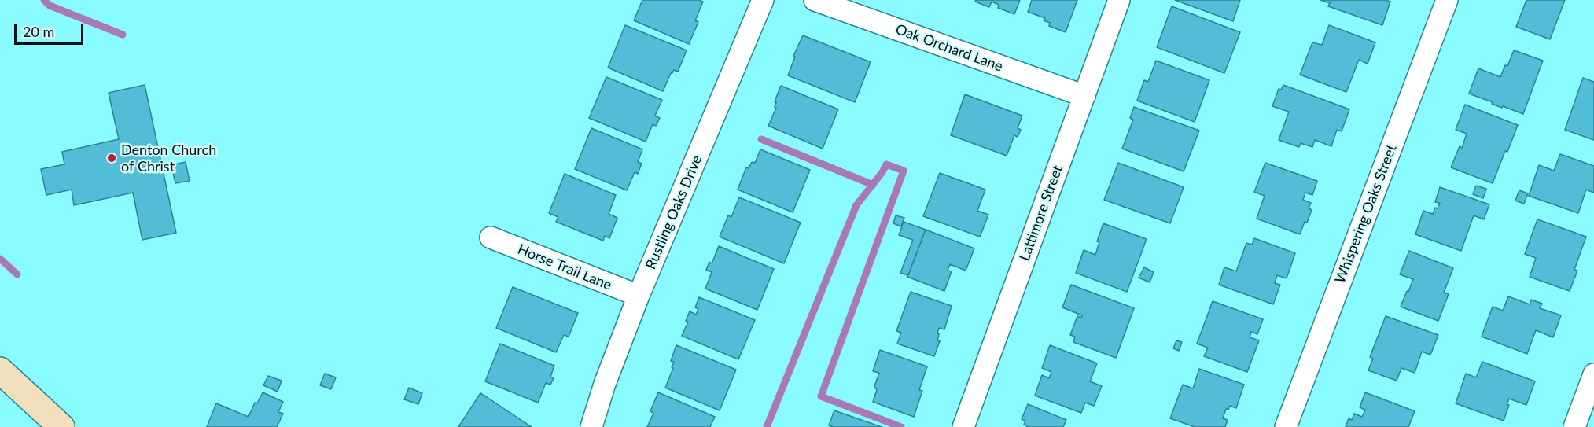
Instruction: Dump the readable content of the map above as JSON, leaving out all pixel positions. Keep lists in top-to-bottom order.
{
  "streets": {
    "street": [
      "Oak Orchard Lane",
      "Rustling Oaks Drive",
      "Lattimore Street",
      "Whispering Oaks Street",
      "Horse Trail Lane"
    ]
  },
  "crossings": [
    ["Oak Orchard Lane", "Lattimore Street"],
    ["Rustling Oaks Drive", "Horse Trail Lane"]
  ],
  "places": ["Denton Church of Christ"],
  "scale_bar": "20 m"
}
